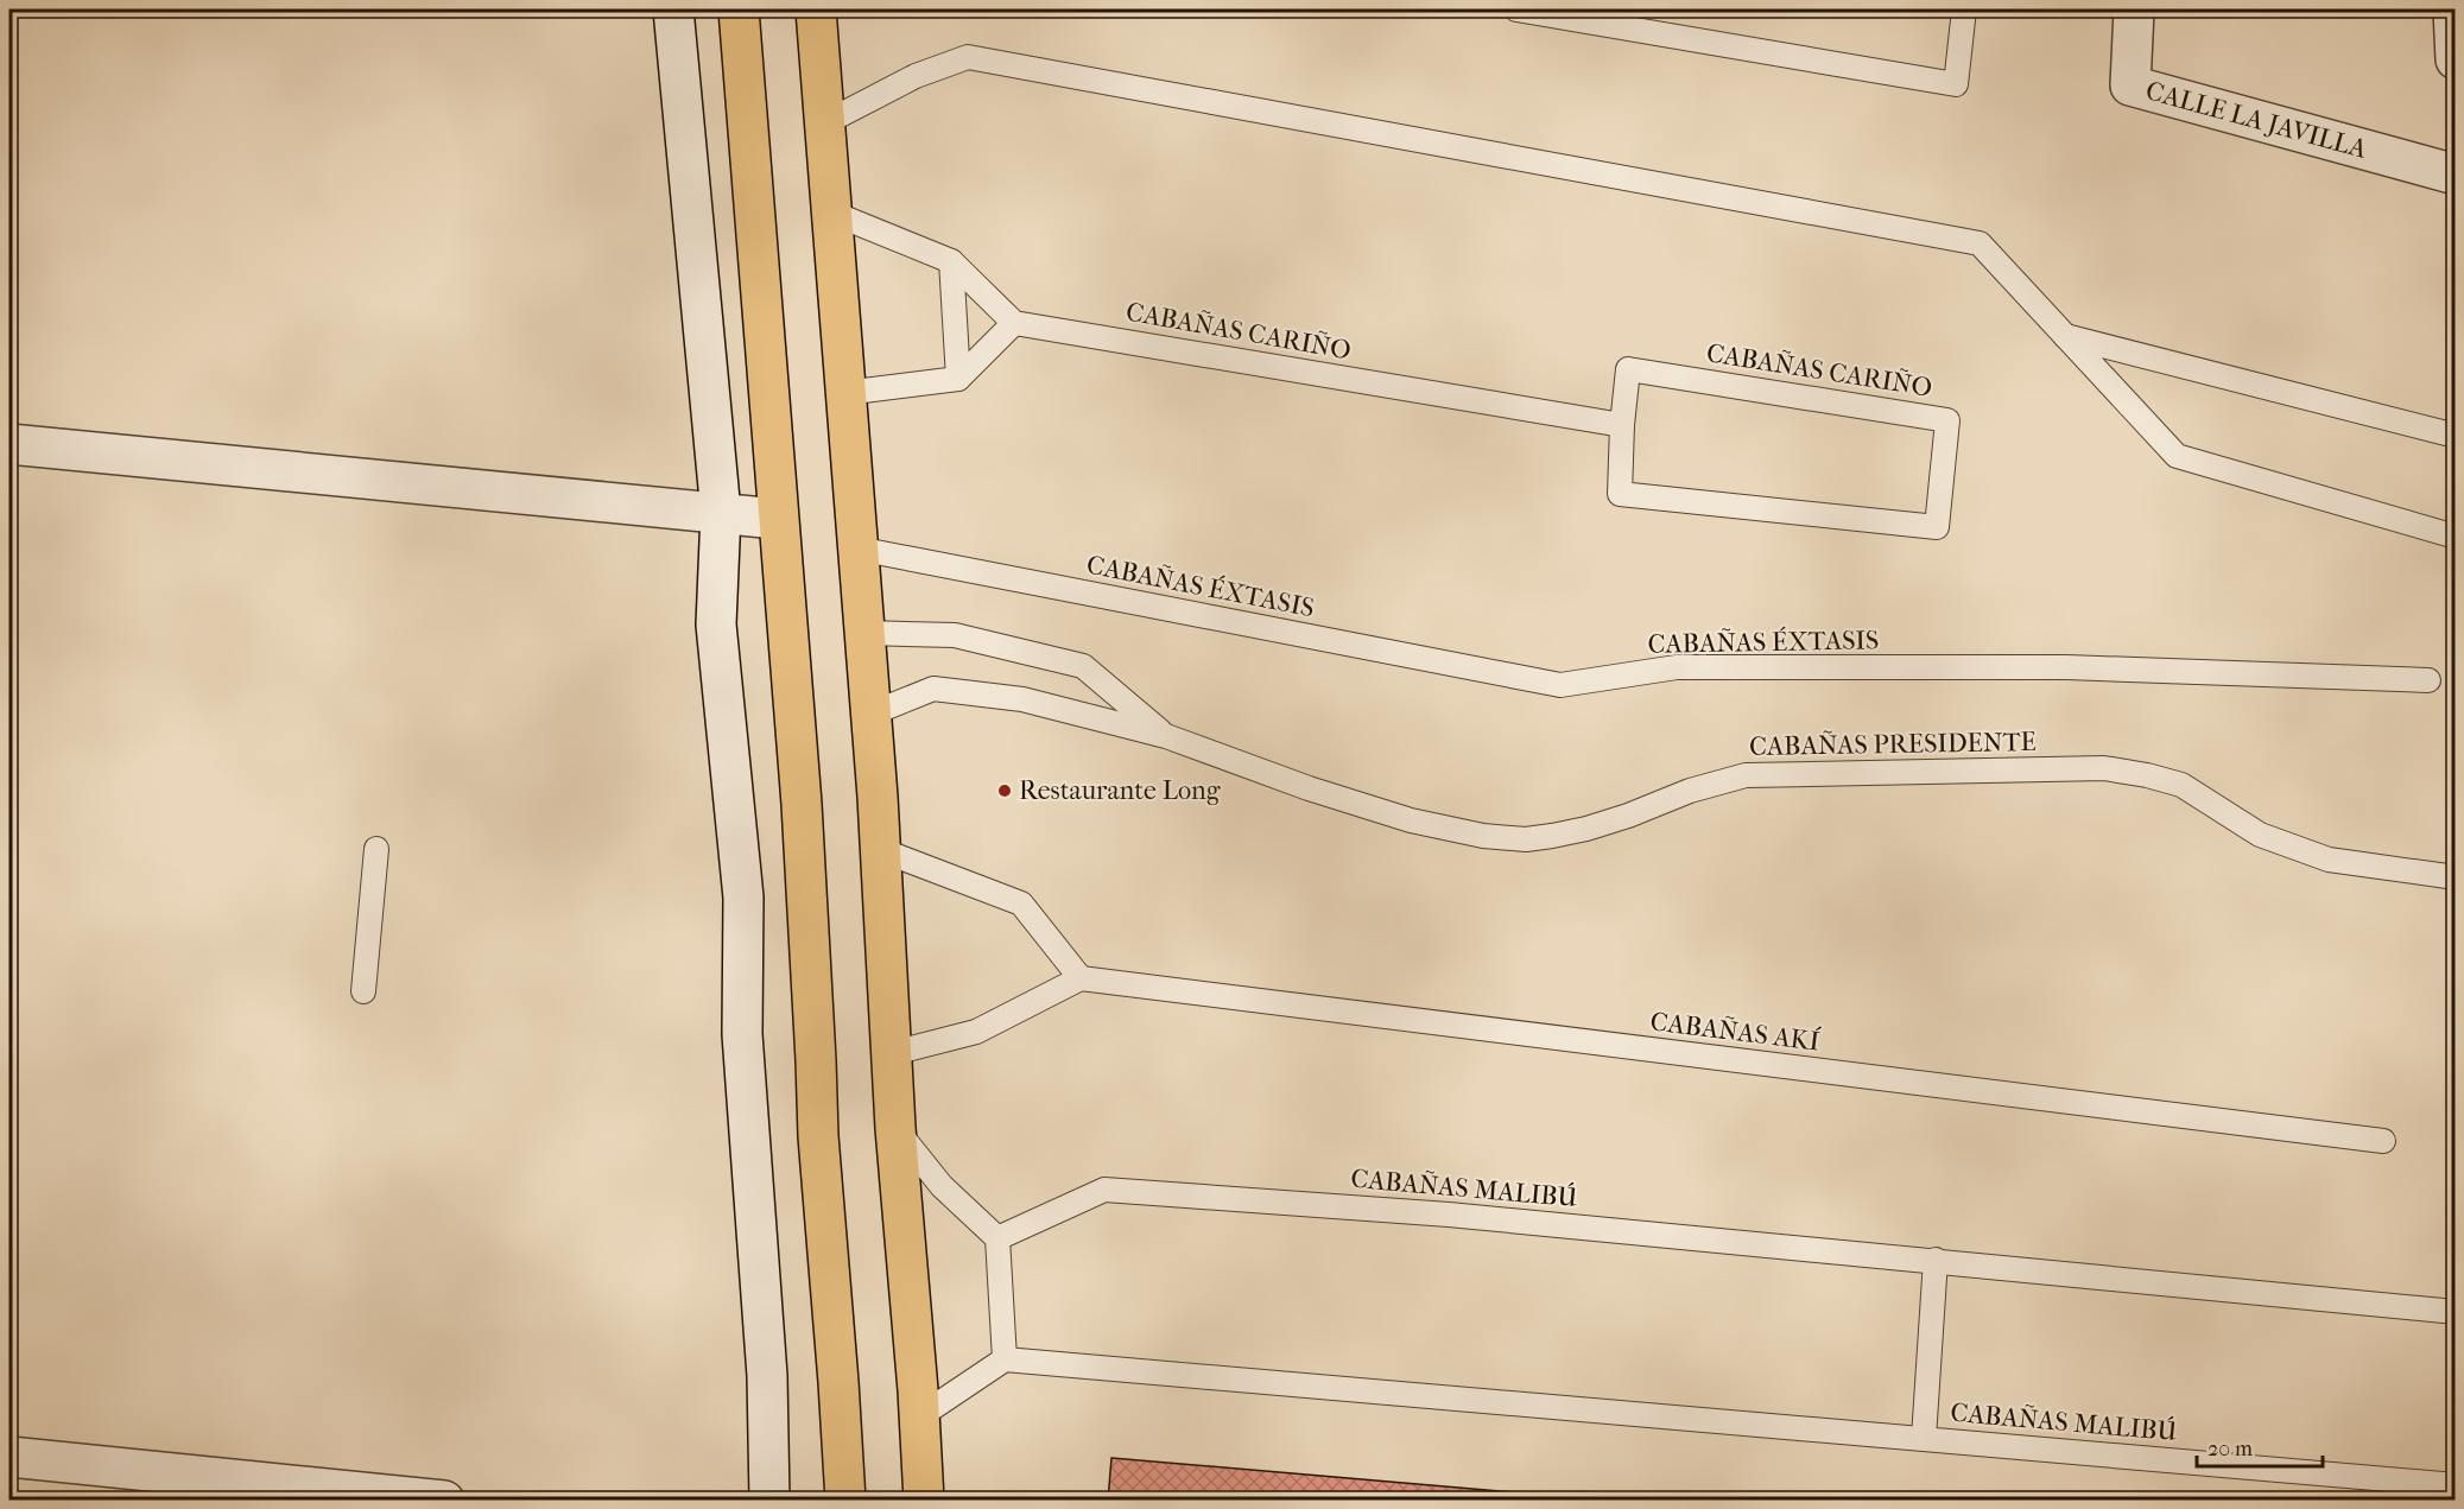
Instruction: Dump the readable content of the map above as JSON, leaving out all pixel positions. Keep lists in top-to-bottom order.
{
  "streets": {
    "street": ["CALLE LA JAVILLA"],
    "lane": [
      "CABAÑAS CARIÑO",
      "CABAÑAS ÉXTASIS",
      "CABAÑAS PRESIDENTE",
      "CABAÑAS AKÍ",
      "CABAÑAS MALIBÚ"
    ]
  },
  "places": ["Restaurante Long"],
  "scale_bar": "20 m"
}
